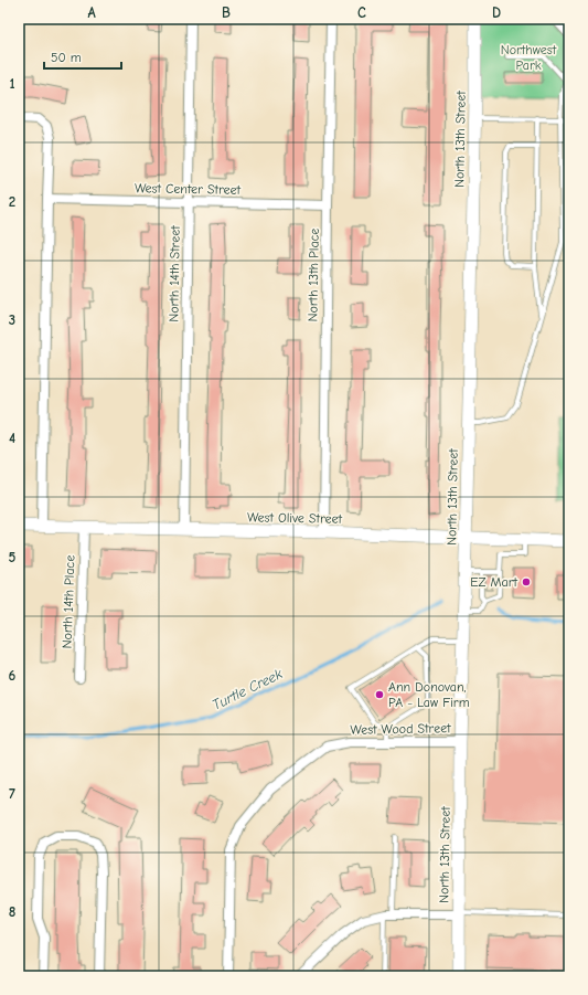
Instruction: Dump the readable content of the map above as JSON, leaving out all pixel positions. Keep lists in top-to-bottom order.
{
  "streets": {
    "main road": ["North 13th Street", "West Olive Street"],
    "street": [
      "West Center Street",
      "North 14th Street",
      "North 13th Place",
      "North 14th Place",
      "West Wood Street"
    ]
  },
  "crossings": [
    ["North 13th Street", "West Olive Street"],
    ["North 13th Street", "West Wood Street"],
    ["West Center Street", "North 14th Street"],
    ["West Center Street", "North 13th Place"],
    ["North 14th Street", "West Olive Street"],
    ["North 13th Place", "West Olive Street"],
    ["West Olive Street", "North 14th Place"]
  ],
  "water": ["Turtle Creek"],
  "parks": ["Northwest Park"],
  "places": ["EZ Mart", "Ann Donovan, PA - Law Firm"],
  "scale_bar": "50 m",
  "grid": {
    "columns": [
      "A",
      "B",
      "C",
      "D"
    ],
    "rows": [
      "1",
      "2",
      "3",
      "4",
      "5",
      "6",
      "7",
      "8"
    ]
  }
}
